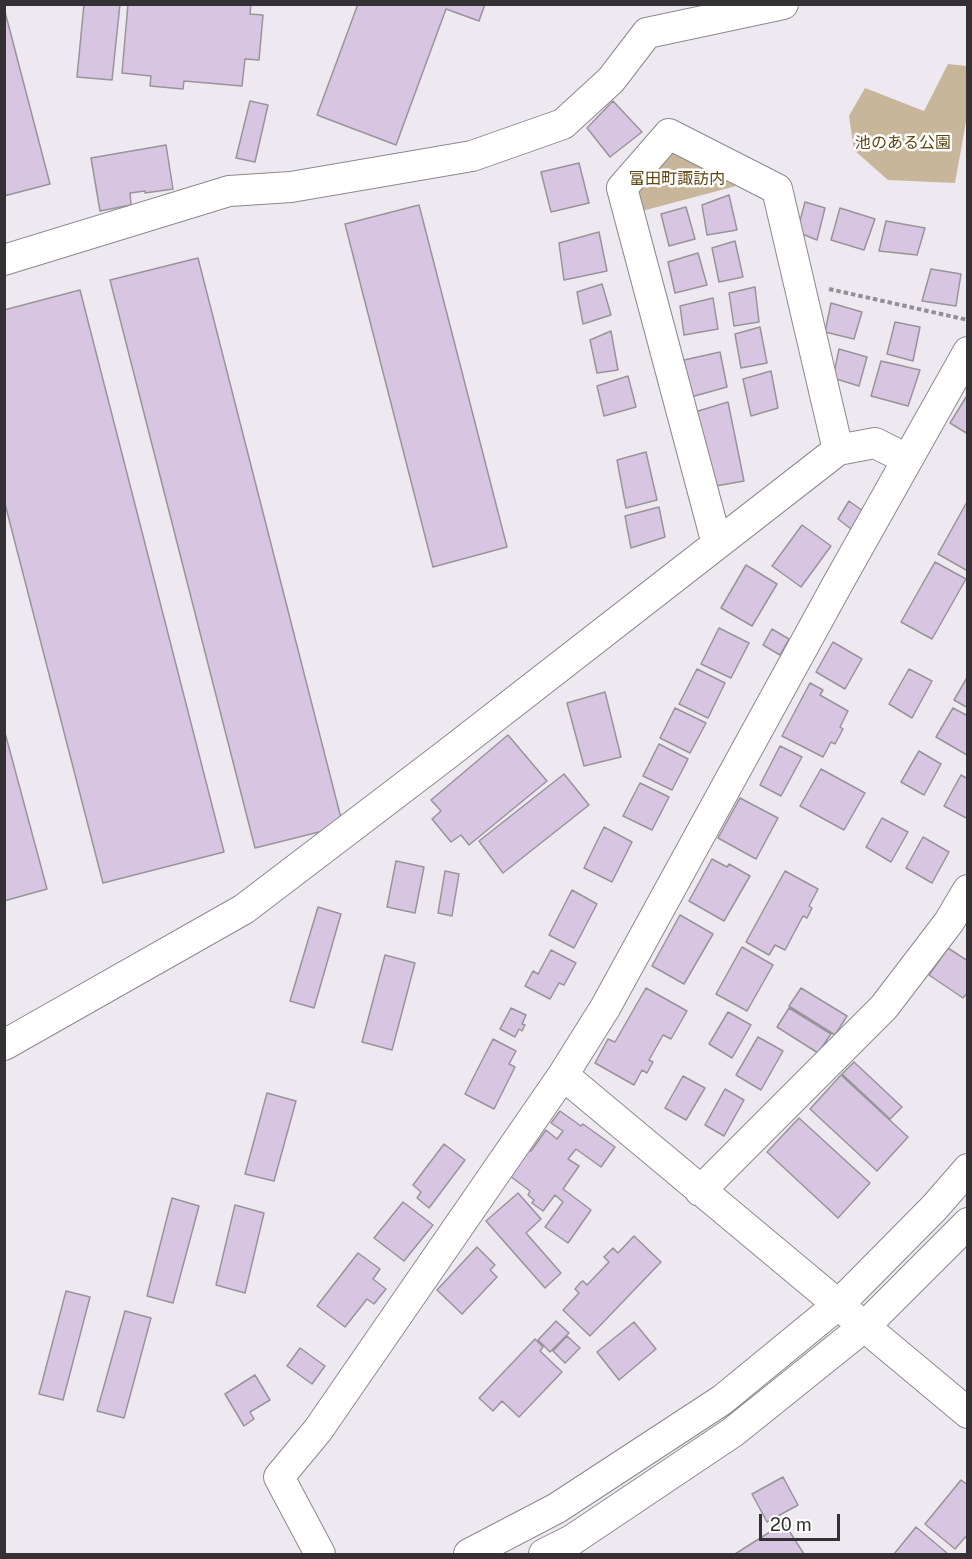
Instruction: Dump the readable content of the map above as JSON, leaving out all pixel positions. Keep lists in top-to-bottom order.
{
  "parks": ["池のある公園", "富田町諏訪内"],
  "scale_bar": "20 m"
}
